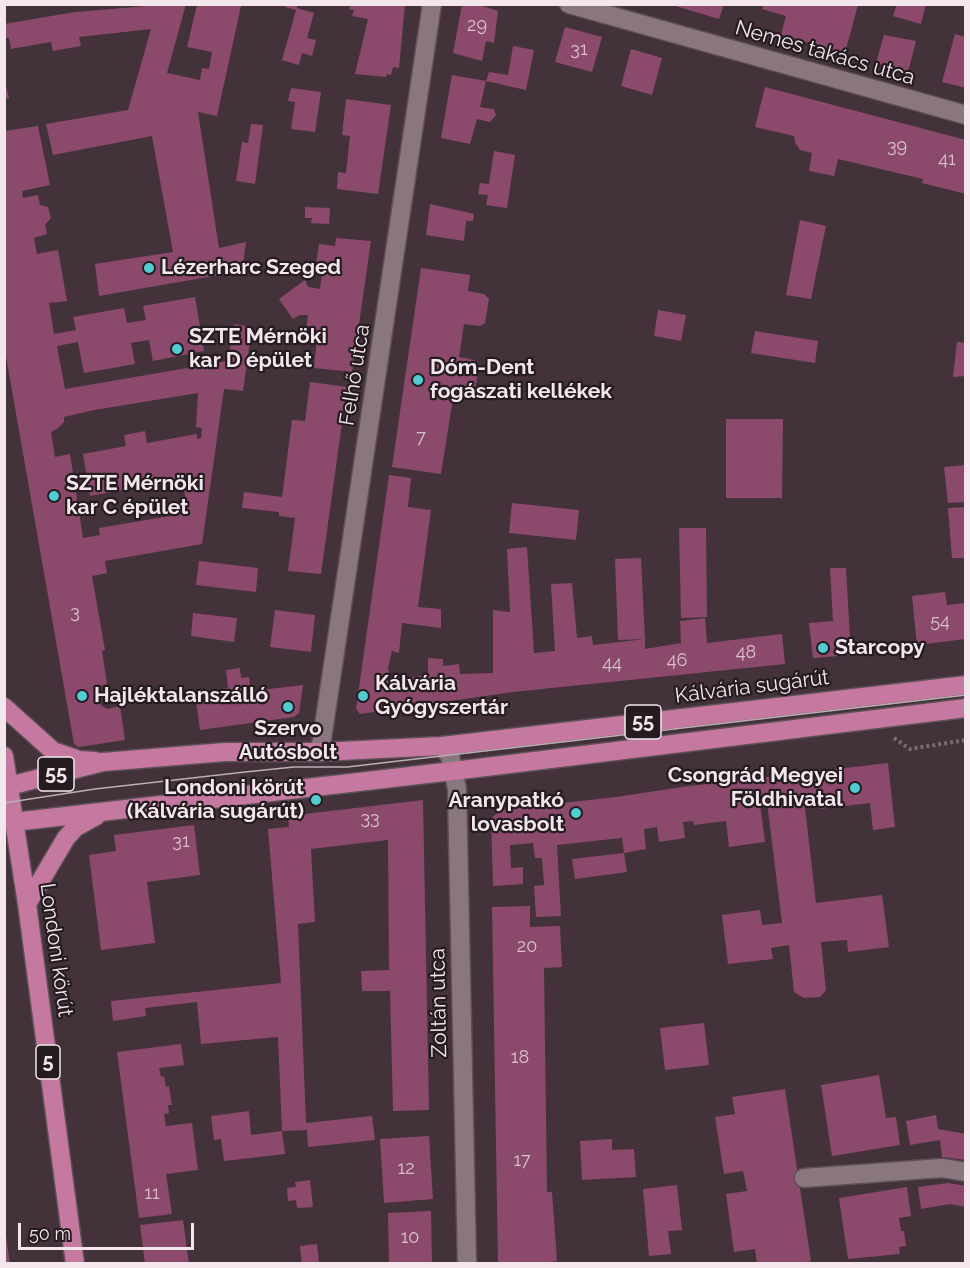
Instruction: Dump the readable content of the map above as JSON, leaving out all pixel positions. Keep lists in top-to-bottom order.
{
  "streets": {
    "main road": [
      "Kálvária sugárút",
      "55",
      "Londoni körút",
      "5"
    ],
    "street": ["Nemes takács utca", "Felhő utca", "Zoltán utca"]
  },
  "crossings": [
    ["Felhő utca", "Kálvária sugárút"],
    ["Kálvária sugárút", "Zoltán utca"],
    ["Kálvária sugárút", "5"],
    ["55", "Londoni körút"],
    ["55", "Zoltán utca"],
    ["55", "5"],
    ["Londoni körút", "5"]
  ],
  "places": [
    "Lézerharc Szeged",
    "SZTE Mérnöki kar D épület",
    "Dóm-Dent fogászati kellékek",
    "SZTE Mérnöki kar C épület",
    "Starcopy",
    "Hajléktalanszálló",
    "Kálvária Gyógyszertár",
    "Szervo Autósbolt",
    "Csongrád Megyei Földhivatal",
    "Londoni körút (Kálvária sugárút)",
    "Aranypatkó lovasbolt"
  ],
  "house_numbers": [
    "29",
    "31",
    "39",
    "41",
    "7",
    "3",
    "54",
    "48",
    "46",
    "44",
    "33",
    "31",
    "20",
    "18",
    "17",
    "12",
    "11",
    "10"
  ],
  "scale_bar": "50 m"
}
